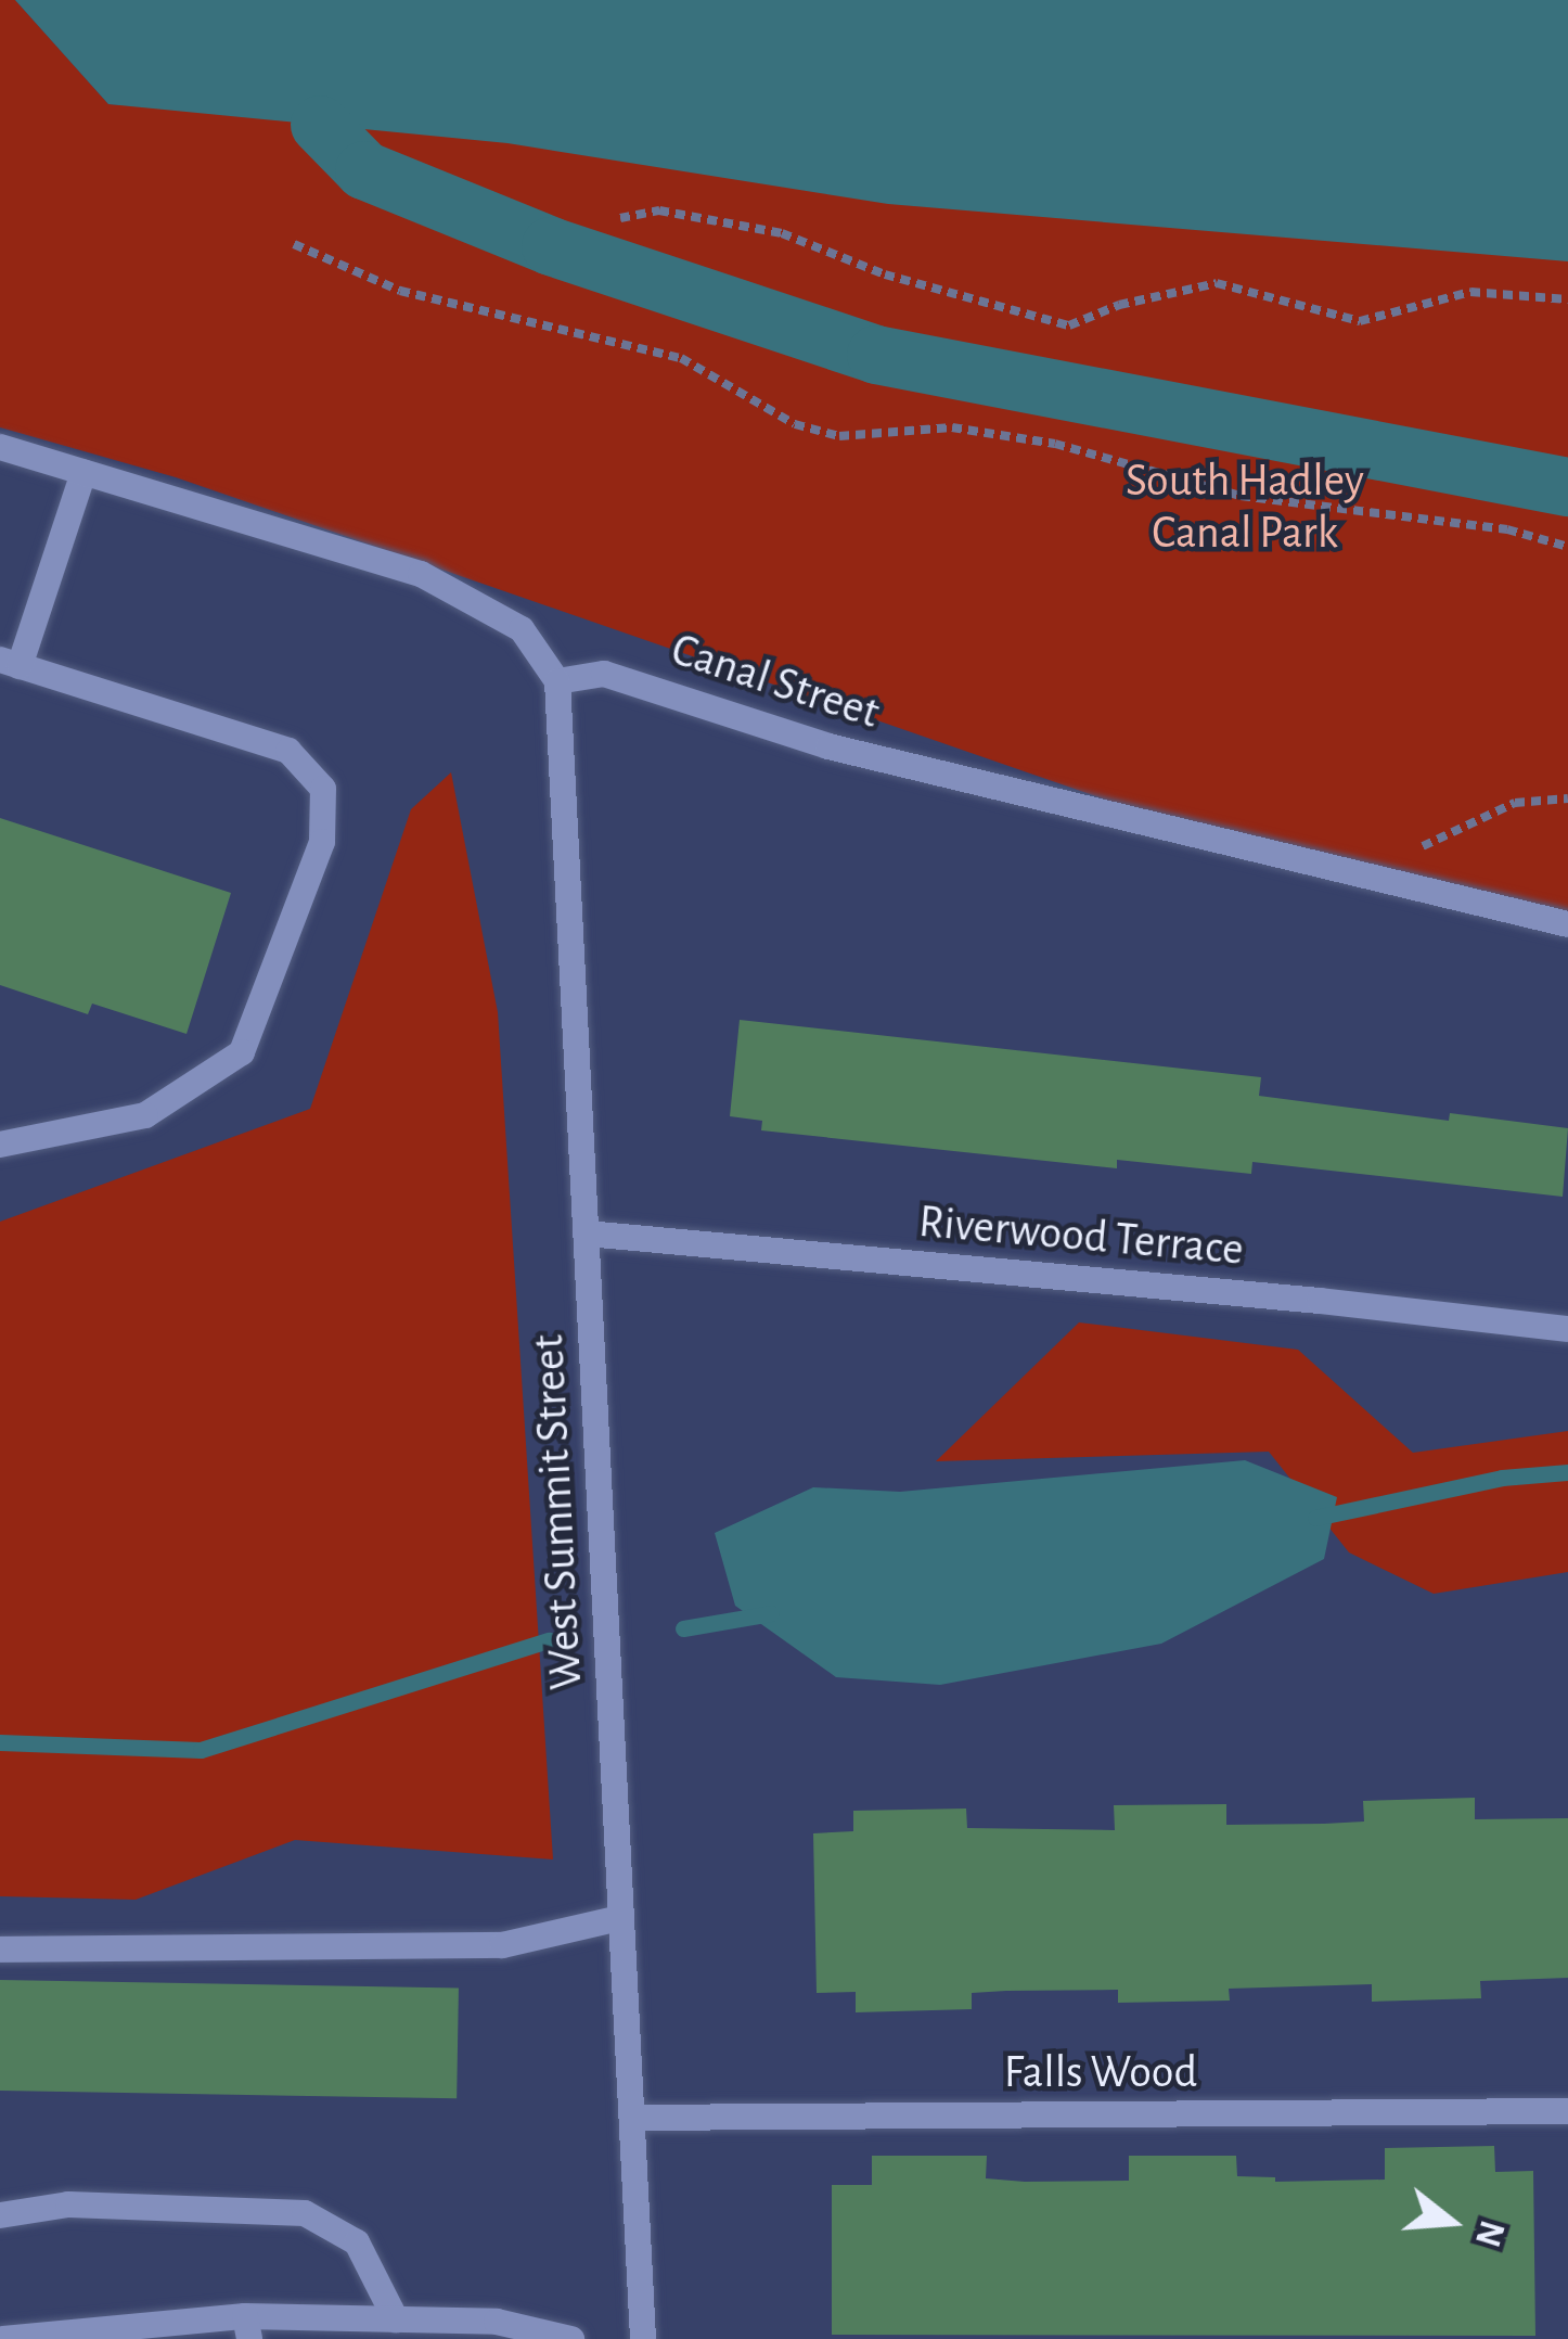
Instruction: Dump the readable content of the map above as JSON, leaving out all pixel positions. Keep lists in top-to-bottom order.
{
  "streets": {
    "street": [
      "Canal Street",
      "Riverwood Terrace",
      "West Summit Street",
      "Falls Wood"
    ]
  },
  "crossings": [
    ["Canal Street", "West Summit Street"],
    ["Riverwood Terrace", "West Summit Street"],
    ["West Summit Street", "Falls Wood"]
  ],
  "parks": ["South Hadley Canal Park"],
  "north": "right"
}
